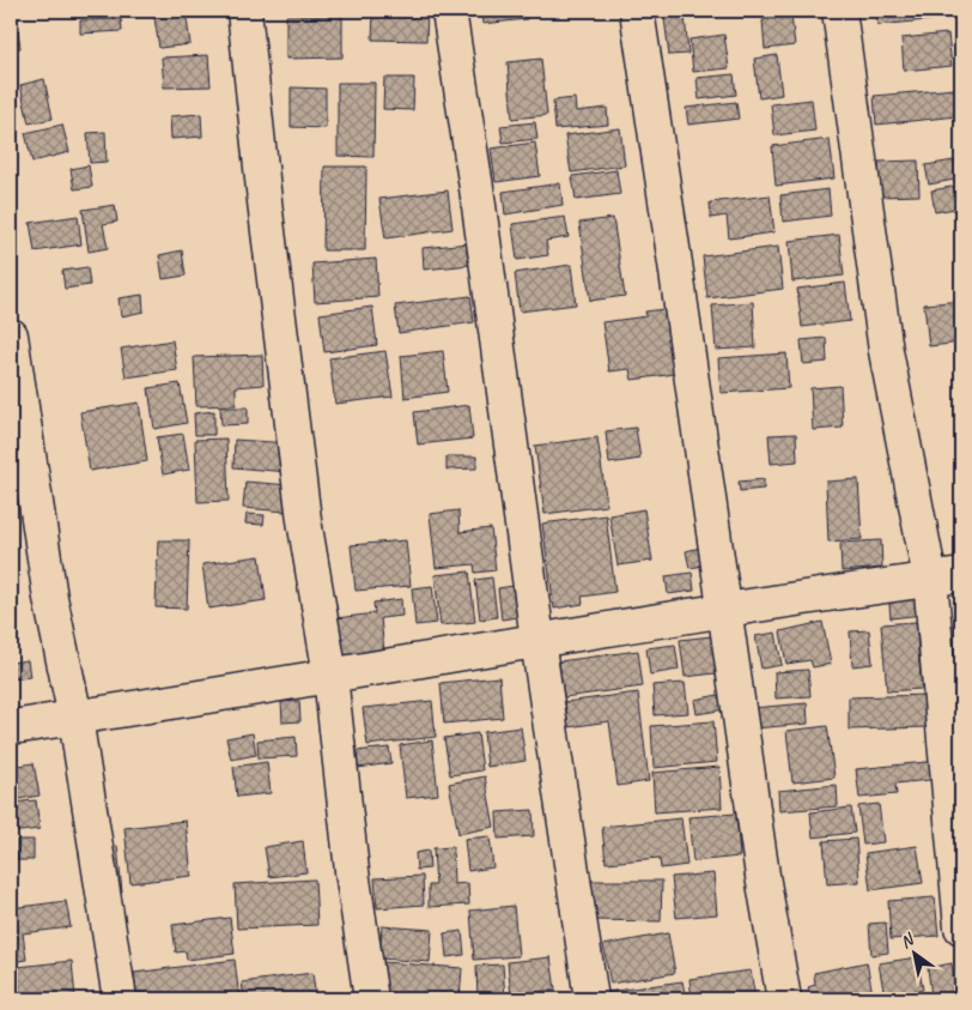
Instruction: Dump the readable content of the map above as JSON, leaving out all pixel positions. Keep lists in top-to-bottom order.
{
  "north": "top left"
}
